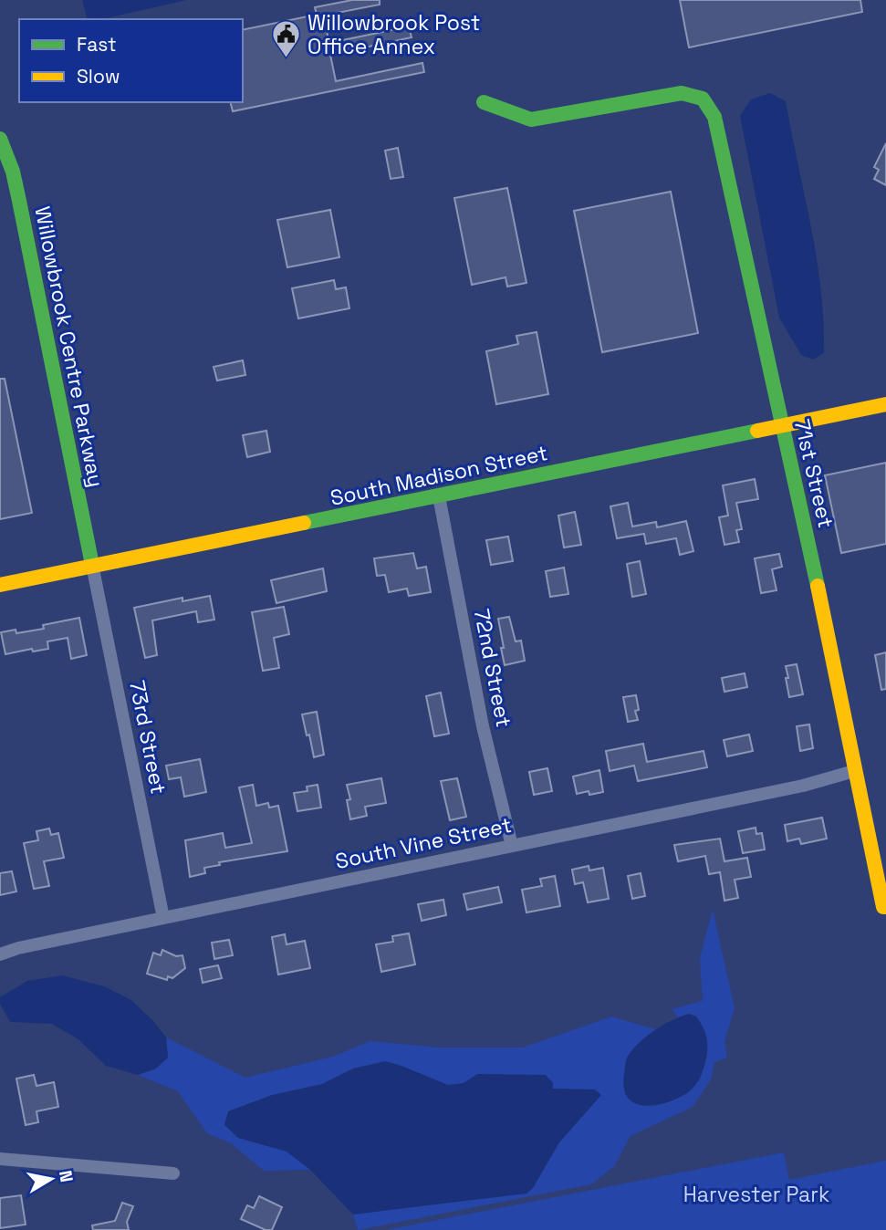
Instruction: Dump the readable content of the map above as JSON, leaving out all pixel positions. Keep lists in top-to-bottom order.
{
  "streets": {
    "street": [
      "Willowbrook Centre Parkway",
      "71st Street",
      "South Madison Street",
      "72nd Street",
      "73rd Street",
      "South Vine Street"
    ]
  },
  "crossings": [
    ["Willowbrook Centre Parkway", "South Madison Street"],
    ["Willowbrook Centre Parkway", "73rd Street"],
    ["71st Street", "South Madison Street"],
    ["71st Street", "South Vine Street"],
    ["South Madison Street", "72nd Street"],
    ["South Madison Street", "73rd Street"],
    ["72nd Street", "South Vine Street"],
    ["73rd Street", "South Vine Street"]
  ],
  "parks": ["Harvester Park"],
  "places": {
    "public building": ["Willowbrook Post Office Annex"]
  },
  "legend": ["Fast", "Slow"],
  "north": "right"
}
